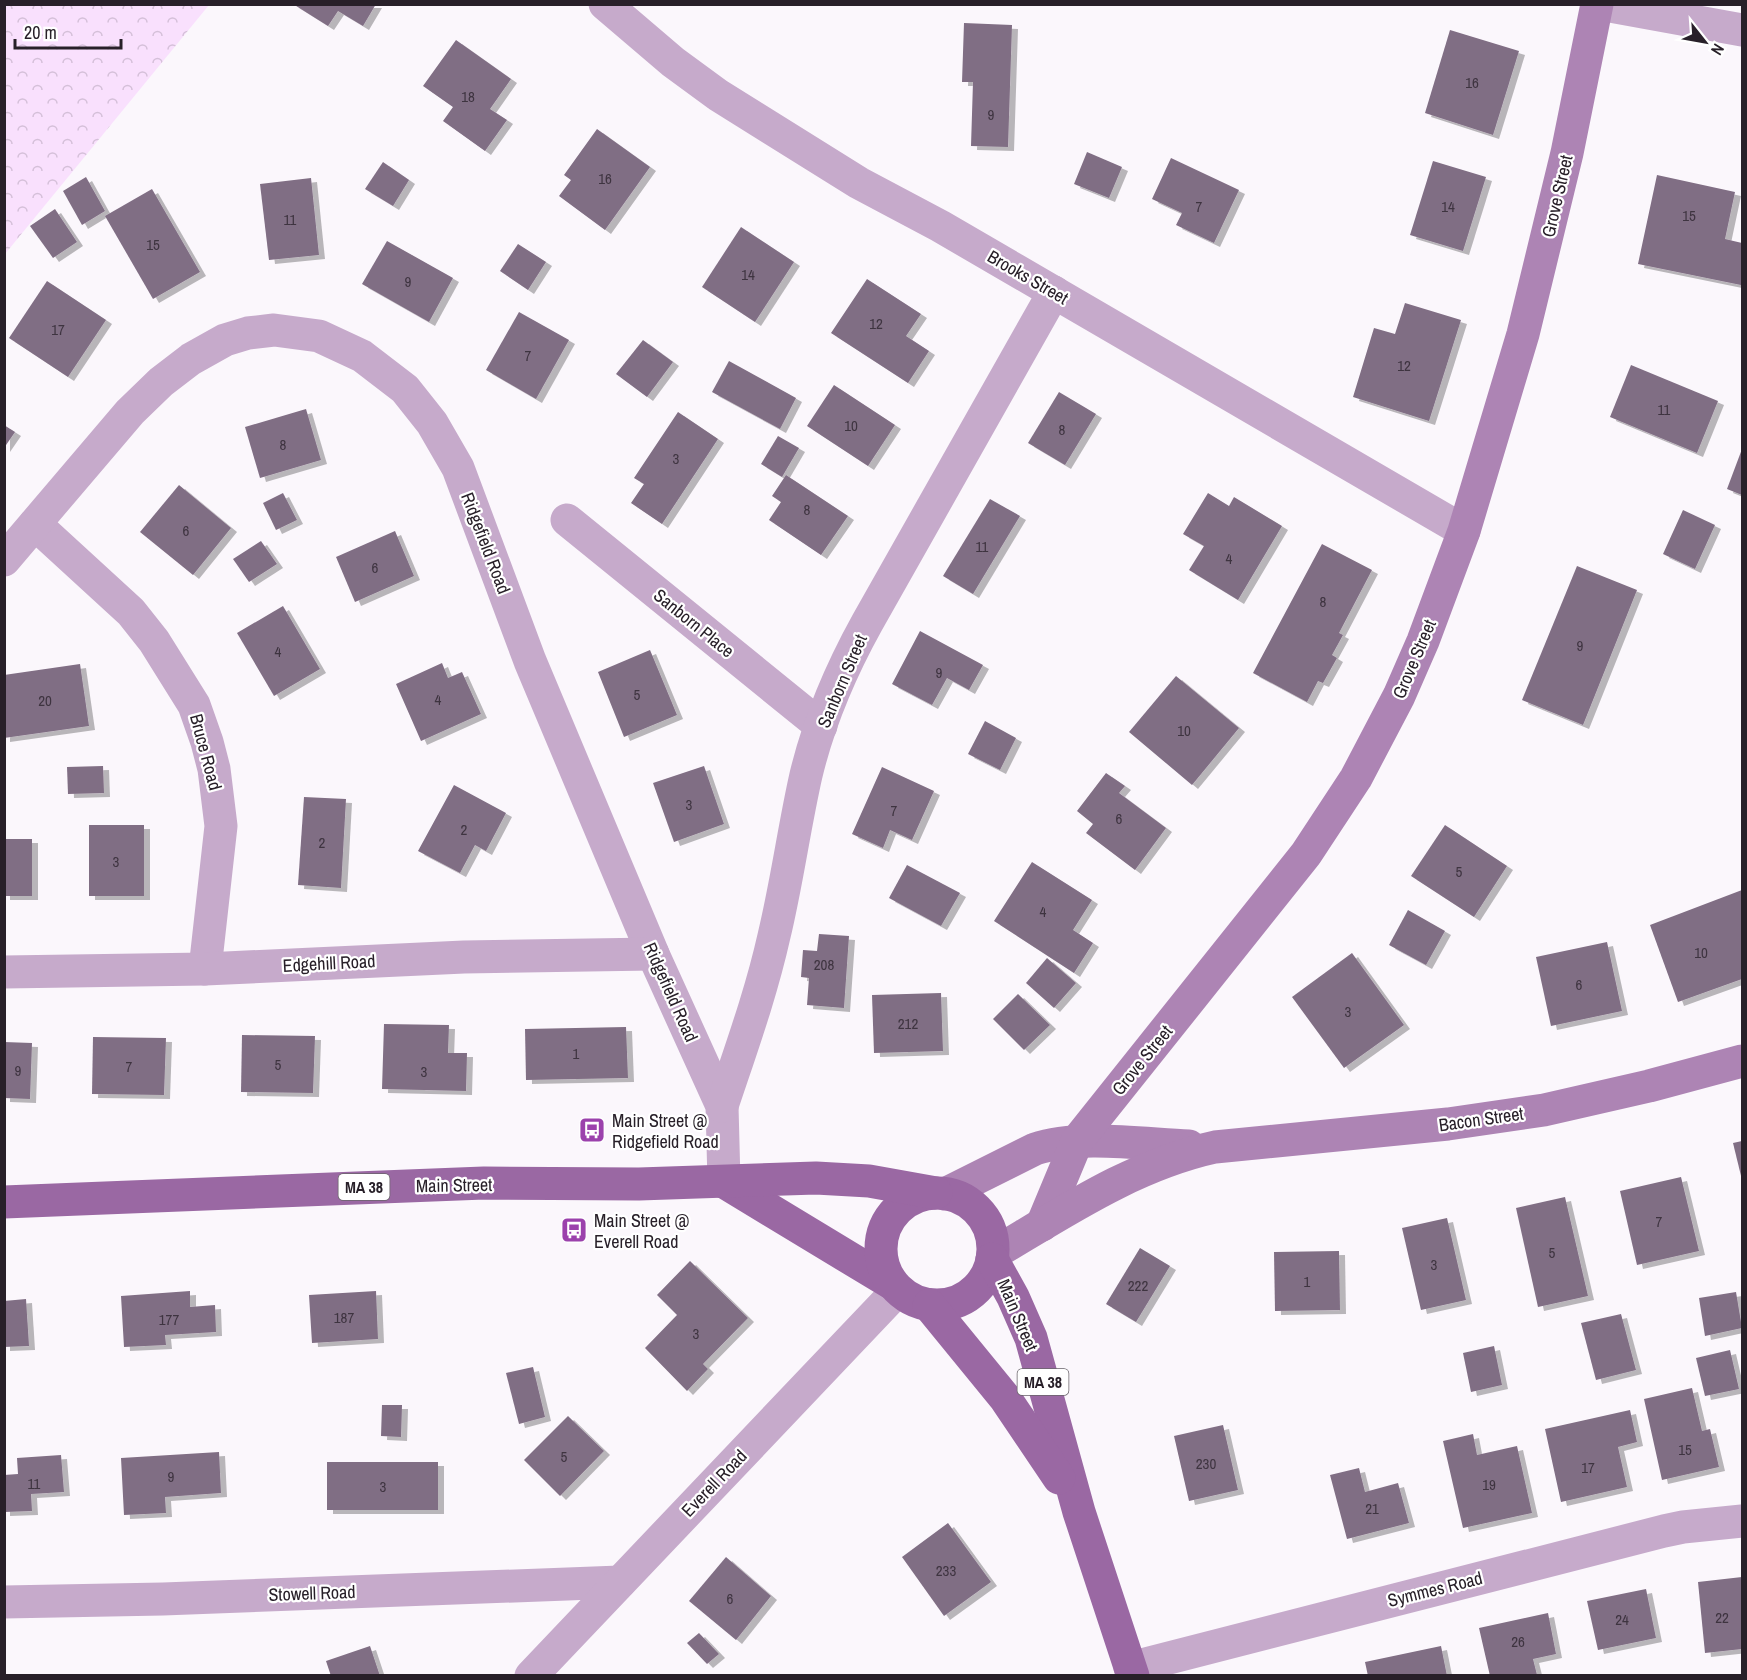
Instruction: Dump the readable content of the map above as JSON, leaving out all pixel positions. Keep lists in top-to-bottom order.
{
  "streets": {
    "main road": ["Main Street", "MA 38"],
    "street": [
      "Grove Street",
      "Brooks Street",
      "Ridgefield Road",
      "Sanborn Place",
      "Sanborn Street",
      "Bruce Road",
      "Edgehill Road",
      "Bacon Street",
      "Everell Road",
      "Symmes Road",
      "Stowell Road"
    ]
  },
  "crossings": [
    ["Grove Street", "Brooks Street"],
    ["Grove Street", "Bacon Street"],
    ["Brooks Street", "Sanborn Street"],
    ["Ridgefield Road", "Sanborn Street"],
    ["Ridgefield Road", "Bruce Road"],
    ["Ridgefield Road", "Edgehill Road"],
    ["Ridgefield Road", "Main Street"],
    ["Ridgefield Road", "MA 38"],
    ["Sanborn Place", "Sanborn Street"],
    ["Bruce Road", "Edgehill Road"],
    ["Bacon Street", "Main Street"],
    ["Bacon Street", "MA 38"],
    ["Bacon Street", "Everell Road"],
    ["Main Street", "MA 38"],
    ["Main Street", "Everell Road"],
    ["Main Street", "Symmes Road"],
    ["MA 38", "Everell Road"],
    ["Everell Road", "Stowell Road"]
  ],
  "places": {
    "bus stop": ["Main Street @ Ridgefield Road", "Main Street @ Everell Road"]
  },
  "house_numbers": [
    "16",
    "18",
    "9",
    "16",
    "7",
    "14",
    "15",
    "11",
    "15",
    "14",
    "9",
    "12",
    "17",
    "7",
    "12",
    "11",
    "10",
    "8",
    "8",
    "3",
    "8",
    "6",
    "11",
    "4",
    "6",
    "8",
    "9",
    "4",
    "9",
    "5",
    "4",
    "20",
    "10",
    "3",
    "7",
    "6",
    "2",
    "2",
    "3",
    "5",
    "4",
    "10",
    "208",
    "6",
    "3",
    "212",
    "1",
    "5",
    "7",
    "9",
    "3",
    "7",
    "5",
    "3",
    "1",
    "222",
    "187",
    "177",
    "3",
    "15",
    "5",
    "230",
    "17",
    "9",
    "11",
    "19",
    "3",
    "21",
    "233",
    "6",
    "22",
    "24",
    "26"
  ],
  "scale_bar": "20 m",
  "north": "bottom right"
}
